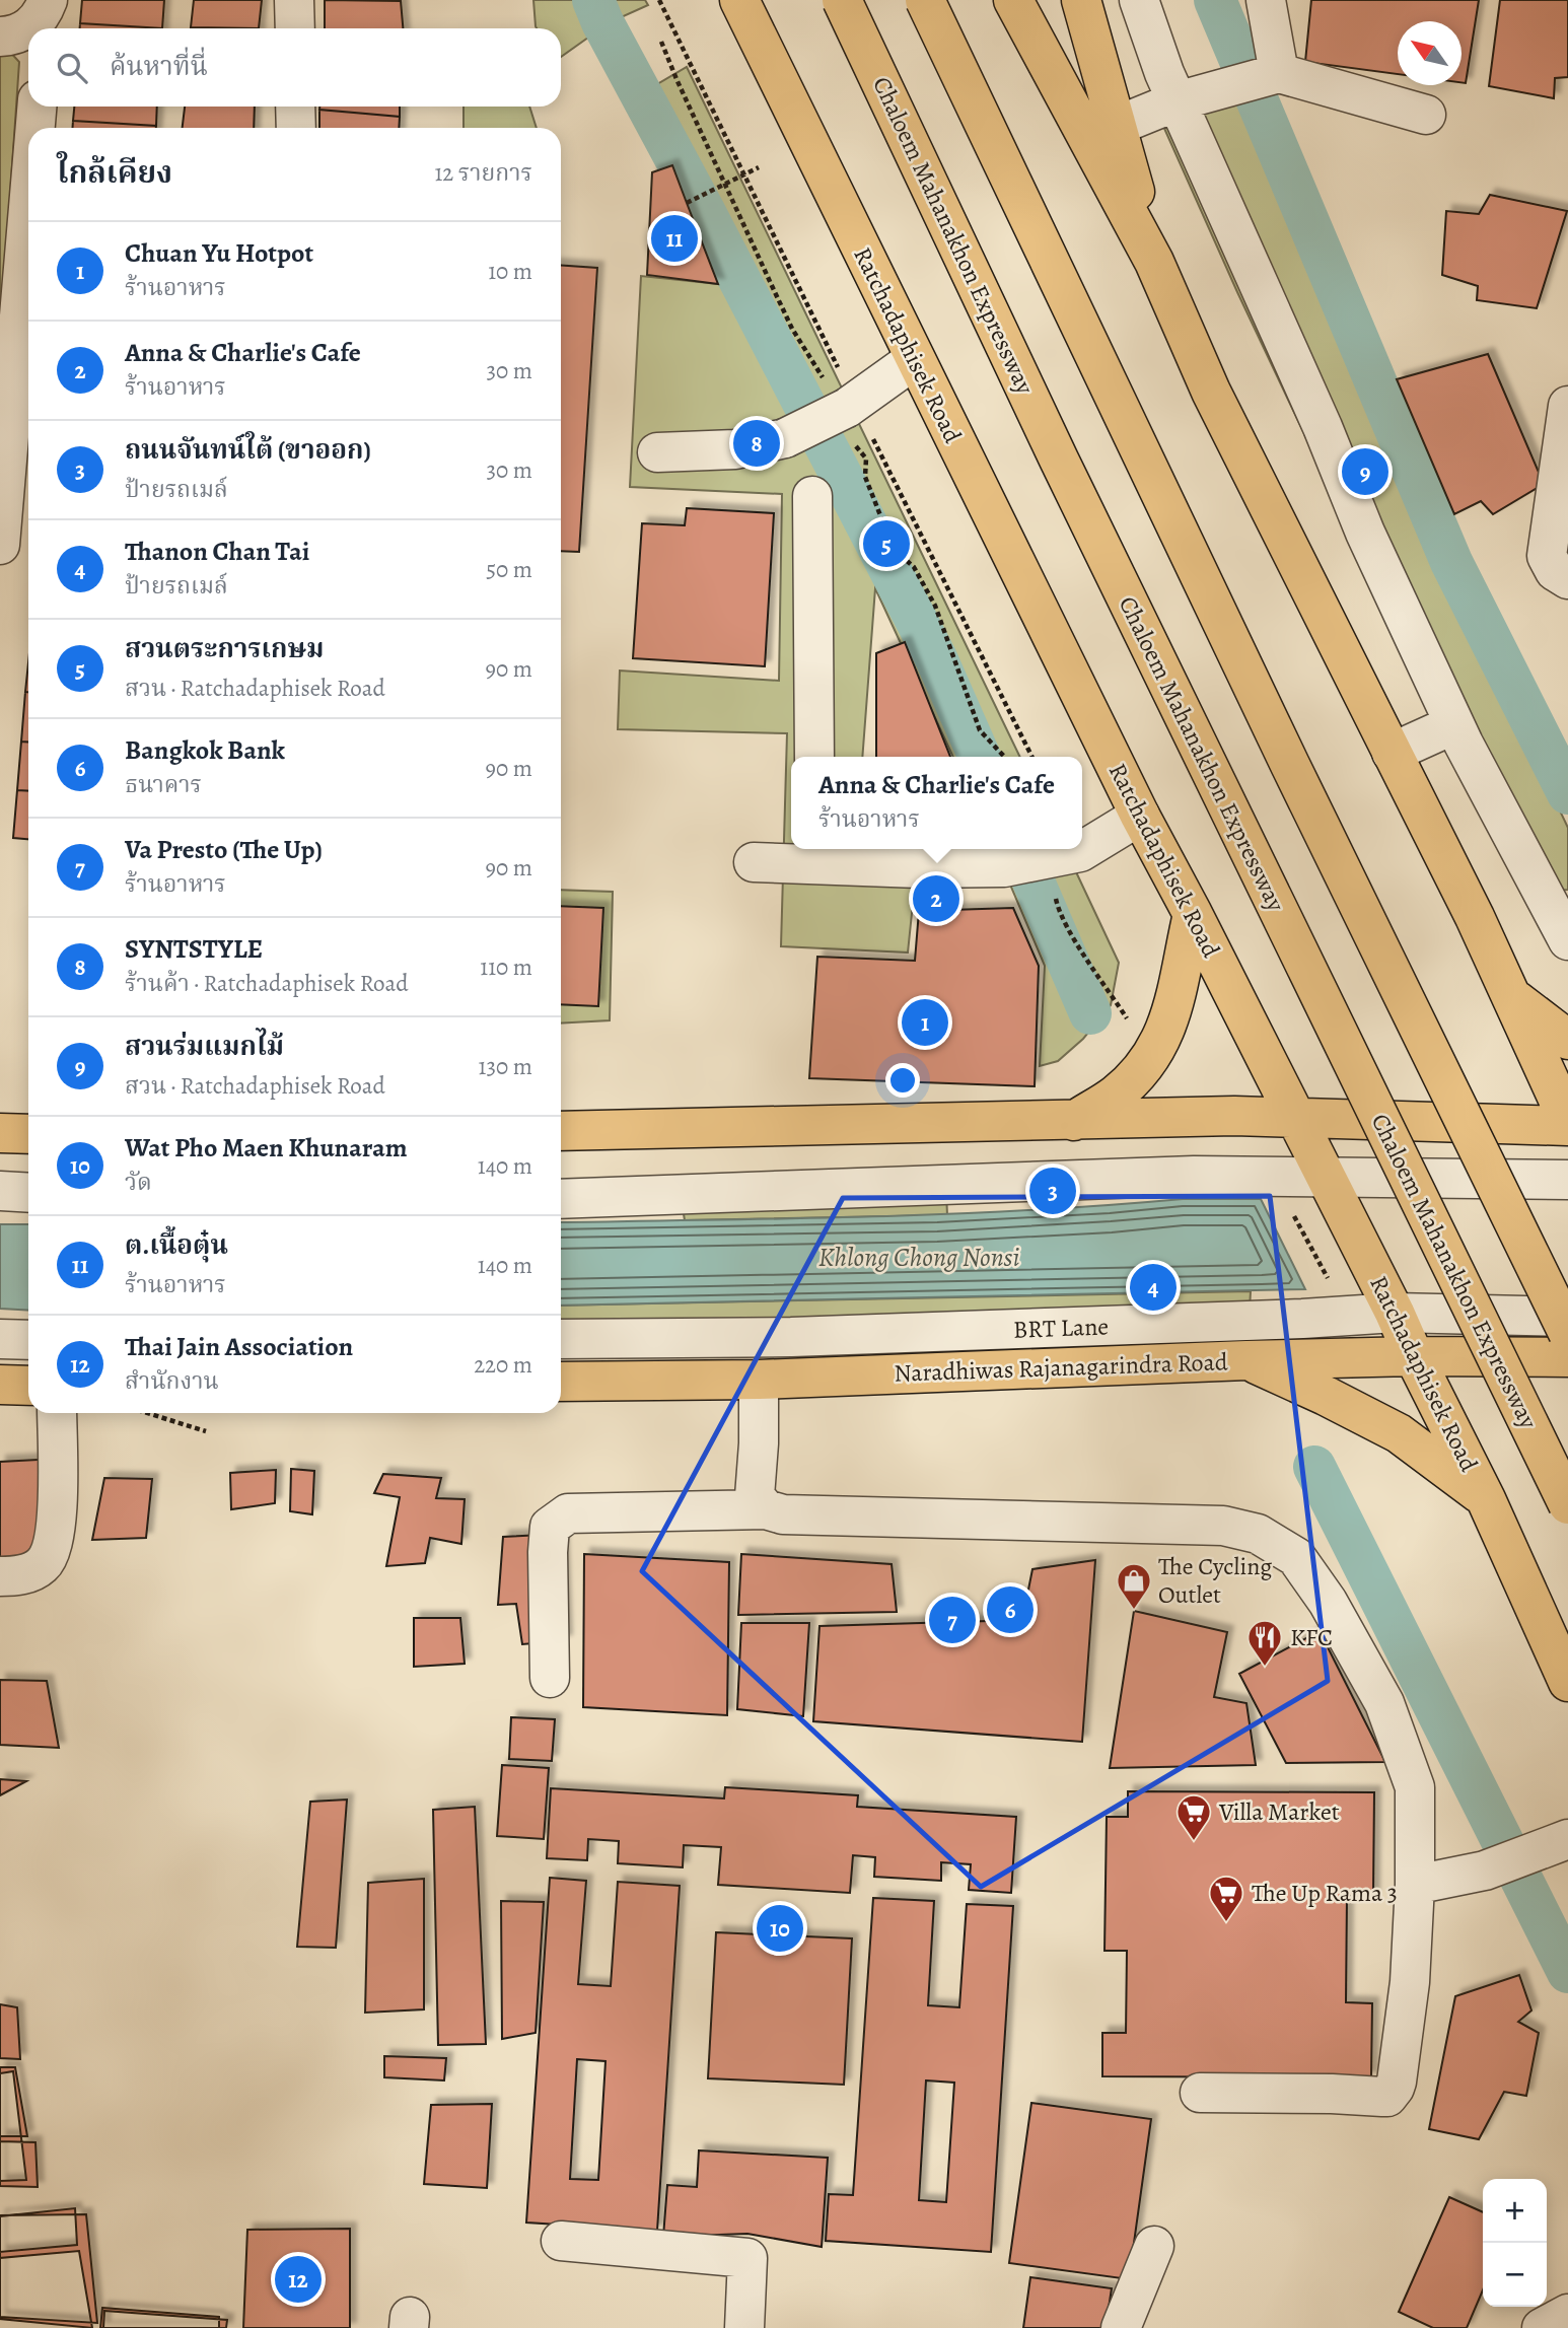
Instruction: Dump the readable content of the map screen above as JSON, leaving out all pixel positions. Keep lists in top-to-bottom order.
{
  "streets": {
    "main road": ["Chaloem Mahanakhon Expressway", "Ratchadaphisek Road", "Naradhiwas Rajanagarindra Road"],
    "street": ["BRT Lane"]
  },
  "crossings": [
    ["Ratchadaphisek Road", "BRT Lane"],
    ["Ratchadaphisek Road", "Naradhiwas Rajanagarindra Road"]
  ],
  "water": ["Khlong Chong Nonsi"],
  "places": {
    "shop": ["The Cycling Outlet"],
    "restaurant": ["KFC"],
    "supermarket": ["Villa Market", "The Up Rama 3"]
  },
  "north": "top left",
  "page": {
    "search": "ค้นหาที่นี่",
    "heading": ["ใกล้เคียง", "12 รายการ"],
    "pins": [
      "11",
      "8",
      "9",
      "5",
      "2",
      "1",
      "3",
      "4",
      "6",
      "7",
      "10",
      "12"
    ],
    "list": [
      {
        "mark": "1",
        "name": "Chuan Yu Hotpot",
        "note": "ร้านอาหาร",
        "value": "10 m"
      },
      {
        "mark": "2",
        "name": "Anna & Charlie's Cafe",
        "note": "ร้านอาหาร",
        "value": "30 m"
      },
      {
        "mark": "3",
        "name": "ถนนจันทน์ใต้ (ขาออก)",
        "note": "ป้ายรถเมล์",
        "value": "30 m"
      },
      {
        "mark": "4",
        "name": "Thanon Chan Tai",
        "note": "ป้ายรถเมล์",
        "value": "50 m"
      },
      {
        "mark": "5",
        "name": "สวนตระการเกษม",
        "note": "สวน · Ratchadaphisek Road",
        "value": "90 m"
      },
      {
        "mark": "6",
        "name": "Bangkok Bank",
        "note": "ธนาคาร",
        "value": "90 m"
      },
      {
        "mark": "7",
        "name": "Va Presto (The Up)",
        "note": "ร้านอาหาร",
        "value": "90 m"
      },
      {
        "mark": "8",
        "name": "SYNTSTYLE",
        "note": "ร้านค้า · Ratchadaphisek Road",
        "value": "110 m"
      },
      {
        "mark": "9",
        "name": "สวนร่มแมกไม้",
        "note": "สวน · Ratchadaphisek Road",
        "value": "130 m"
      },
      {
        "mark": "10",
        "name": "Wat Pho Maen Khunaram",
        "note": "วัด",
        "value": "140 m"
      },
      {
        "mark": "11",
        "name": "ต.เนื้อตุ๋น",
        "note": "ร้านอาหาร",
        "value": "140 m"
      },
      {
        "mark": "12",
        "name": "Thai Jain Association",
        "note": "สำนักงาน",
        "value": "220 m"
      }
    ],
    "popup": ["Anna & Charlie's Cafe", "ร้านอาหาร"],
    "map_buttons": ["+", "−"]
  }
}
